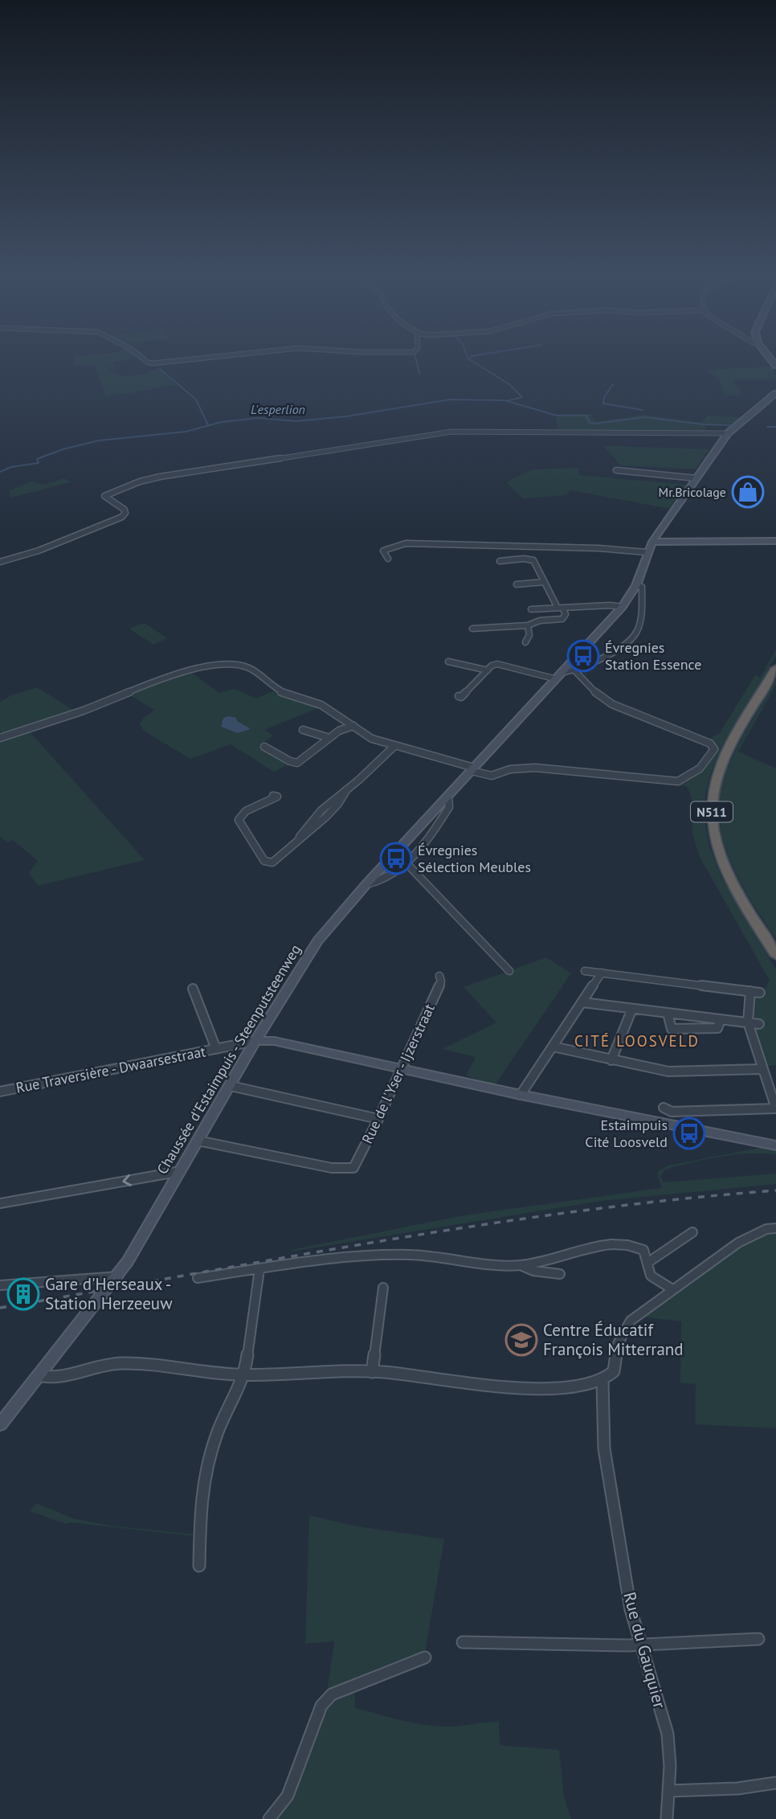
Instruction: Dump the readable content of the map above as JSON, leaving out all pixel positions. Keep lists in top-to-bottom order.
{
  "streets": {
    "highway": ["N511"],
    "main road": ["Chaussée d'Estaimpuis - Steenputsteenweg"],
    "street": ["Rue Traversière - Dwaarsestraat", "Rue de l'Yser - Ijzerstraat", "Rue du Gauquier"]
  },
  "crossings": [
    ["Chaussée d'Estaimpuis - Steenputsteenweg", "Rue Traversière - Dwaarsestraat"],
    ["Chaussée d'Estaimpuis - Steenputsteenweg", "Rue de l'Yser - Ijzerstraat"]
  ],
  "districts": ["CITÉ LOOSVELD"],
  "water": ["L'esperlion"],
  "places": {
    "shop": ["Mr.Bricolage"],
    "bus stop": ["Évregnies Station Essence", "Évregnies Sélection Meubles", "Estaimpuis Cité Loosveld"],
    "building": ["Gare d'Herseaux - Station Herzeeuw"],
    "school or university": ["Centre Éducatif François Mitterrand"]
  }
}
